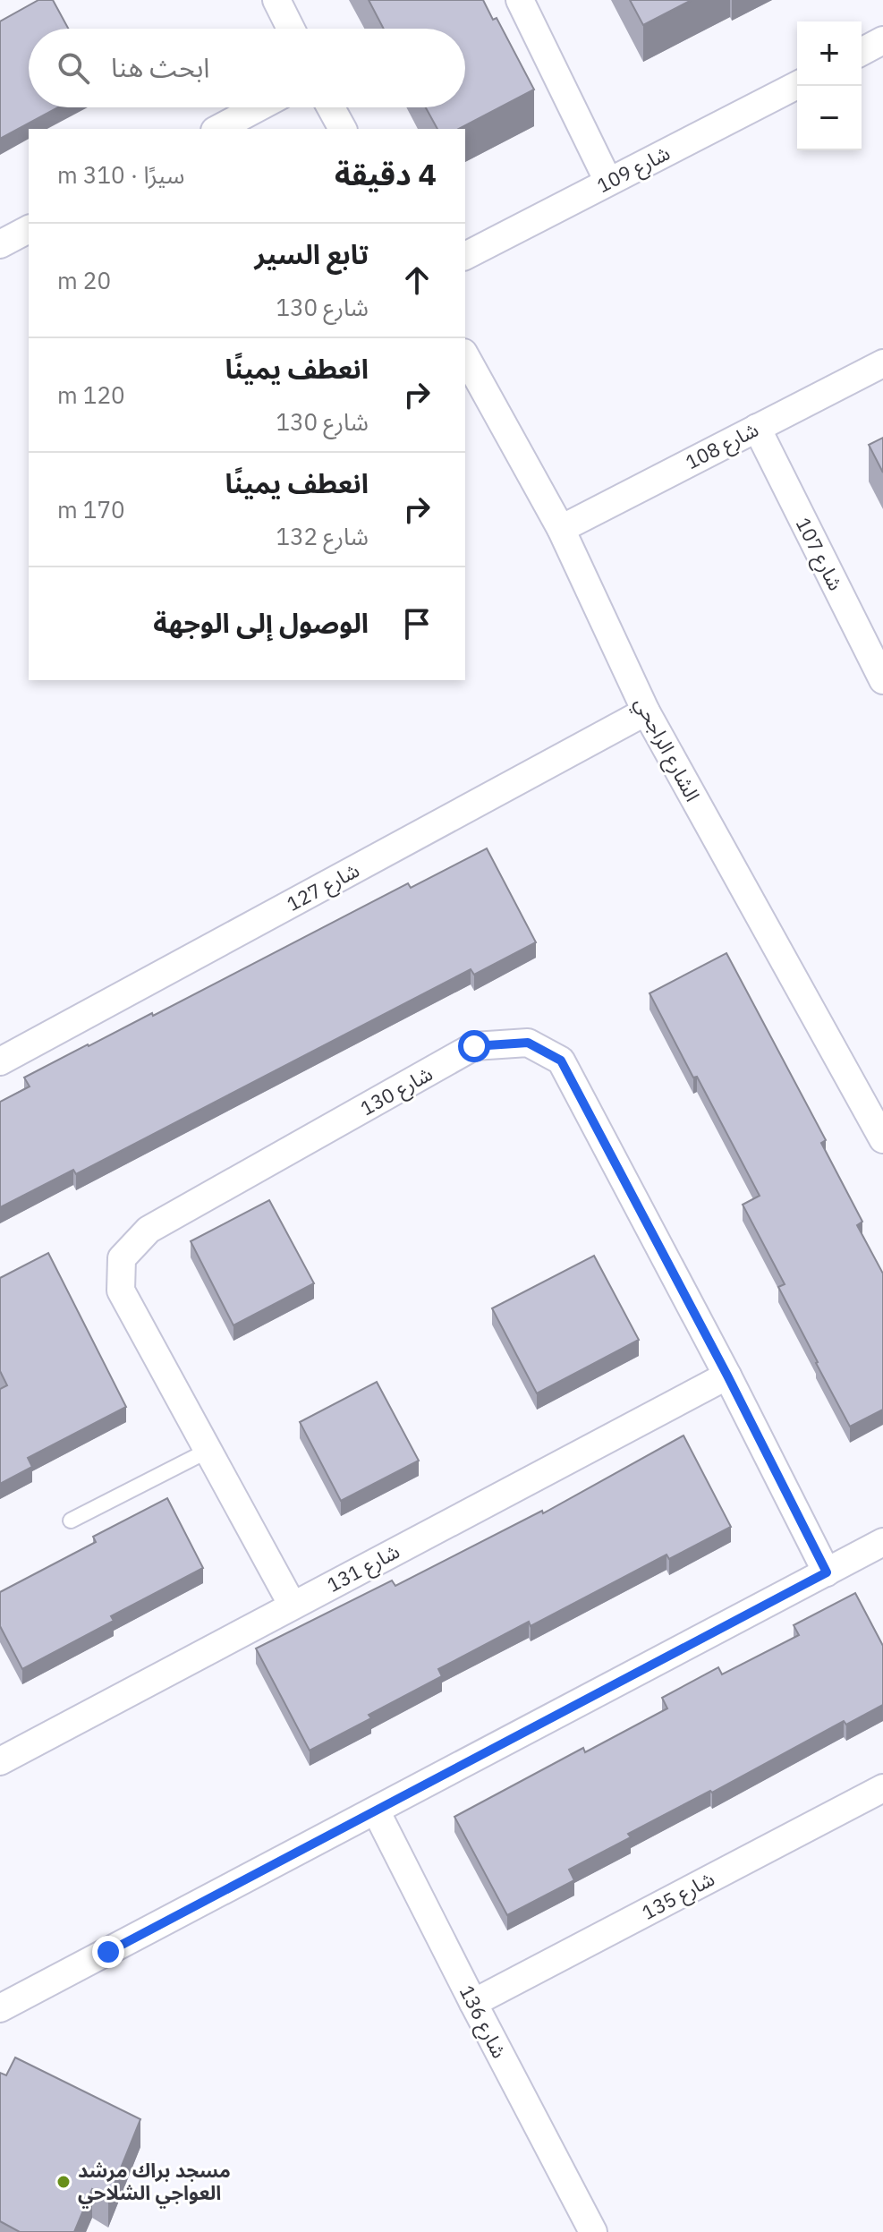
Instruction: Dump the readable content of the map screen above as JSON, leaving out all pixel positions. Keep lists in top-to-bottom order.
{
  "streets": {
    "street": [
      "شارع 109",
      "شارع 108",
      "شارع 107",
      "الشارع الراجحي",
      "شارع 127",
      "شارع 130",
      "شارع 131",
      "شارع 135",
      "شارع 136"
    ]
  },
  "crossings": [
    ["شارع 108", "شارع 107"],
    ["شارع 108", "الشارع الراجحي"],
    ["الشارع الراجحي", "شارع 127"],
    ["شارع 130", "شارع 131"],
    ["شارع 135", "شارع 136"]
  ],
  "places": ["مسجد براك مرشد العواجي الشلاحي"],
  "page": {
    "map_buttons": ["+", "−"],
    "search": "ابحث هنا",
    "heading": ["4 دقيقة", "سيرًا · 310 m"],
    "list": [
      ["تابع السير", "شارع 130", "20 m"],
      ["انعطف يمينًا", "شارع 130", "120 m"],
      ["انعطف يمينًا", "شارع 132", "170 m"],
      "الوصول إلى الوجهة"
    ]
  }
}
